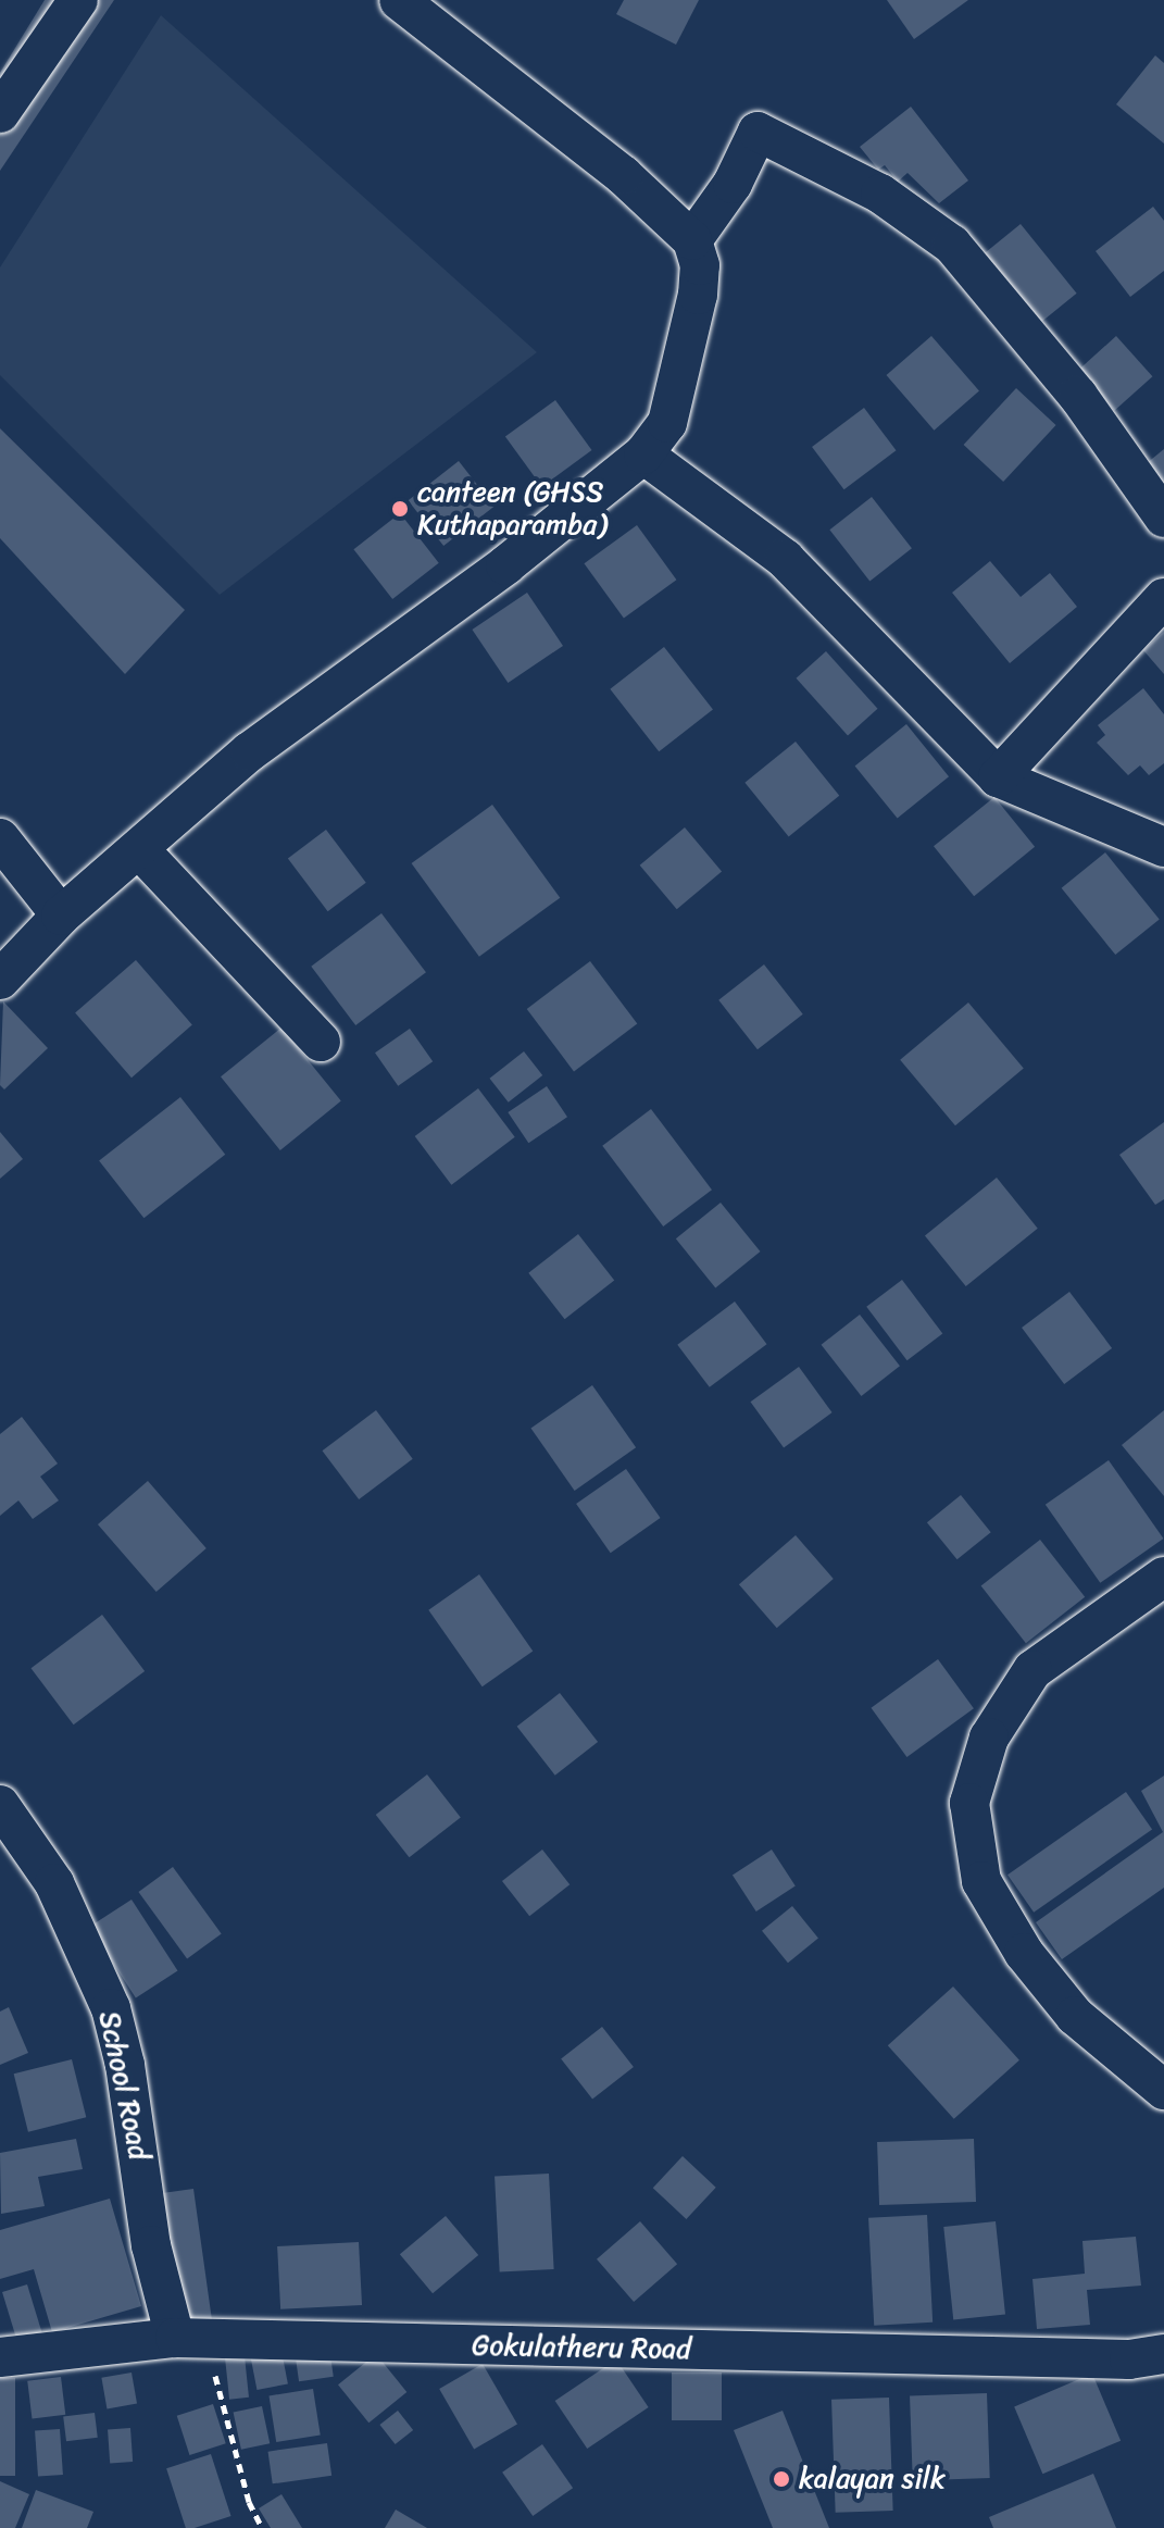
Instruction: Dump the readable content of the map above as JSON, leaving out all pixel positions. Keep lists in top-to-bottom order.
{
  "streets": {
    "street": ["School Road", "Gokulatheru Road"]
  },
  "crossings": [
    ["School Road", "Gokulatheru Road"]
  ],
  "places": ["canteen (GHSS Kuthaparamba)", "kalayan silk"]
}
